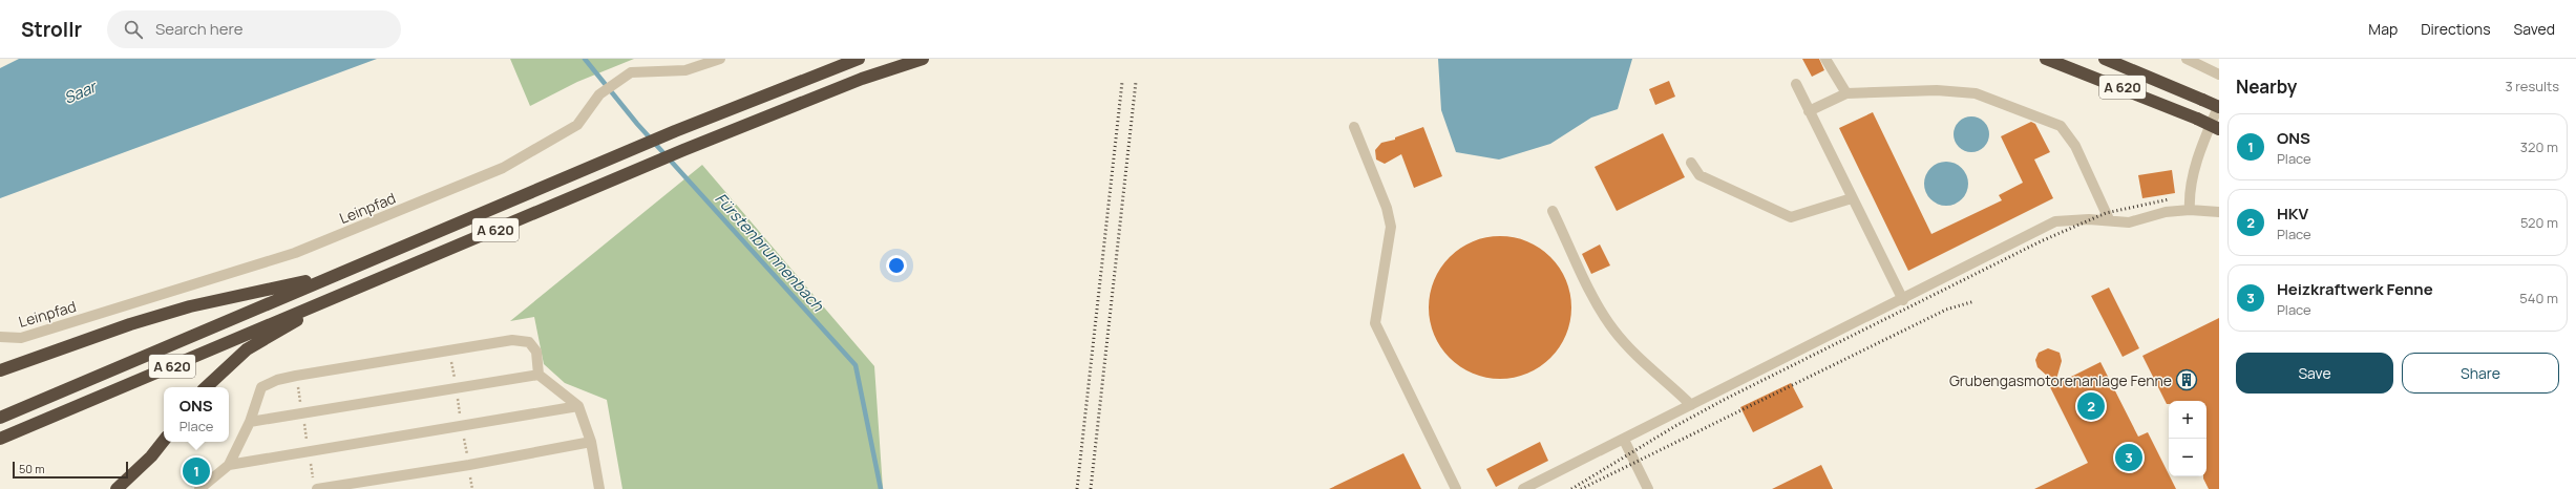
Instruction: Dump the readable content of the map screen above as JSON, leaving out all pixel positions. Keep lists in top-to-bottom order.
{
  "streets": {
    "highway": ["A 620"],
    "lane": ["Leinpfad"]
  },
  "water": ["Saar", "Fürstenbrunnenbach"],
  "places": {
    "building": ["Grubengasmotorenanlage Fenne"]
  },
  "scale_bar": "50 m",
  "page": {
    "header": "Strollr",
    "search": "Search here",
    "nav": ["Map", "Directions", "Saved"],
    "heading": ["Nearby", "3 results"],
    "list": [
      {
        "mark": "1",
        "name": "ONS",
        "note": "Place",
        "value": "320 m"
      },
      {
        "mark": "2",
        "name": "HKV",
        "note": "Place",
        "value": "520 m"
      },
      {
        "mark": "3",
        "name": "Heizkraftwerk Fenne",
        "note": "Place",
        "value": "540 m"
      }
    ],
    "buttons": ["Save", "Share"],
    "popup": ["ONS", "Place"],
    "pins": ["2", "3", "1"],
    "map_buttons": ["+", "−"],
    "scale": "50 m"
  }
}
